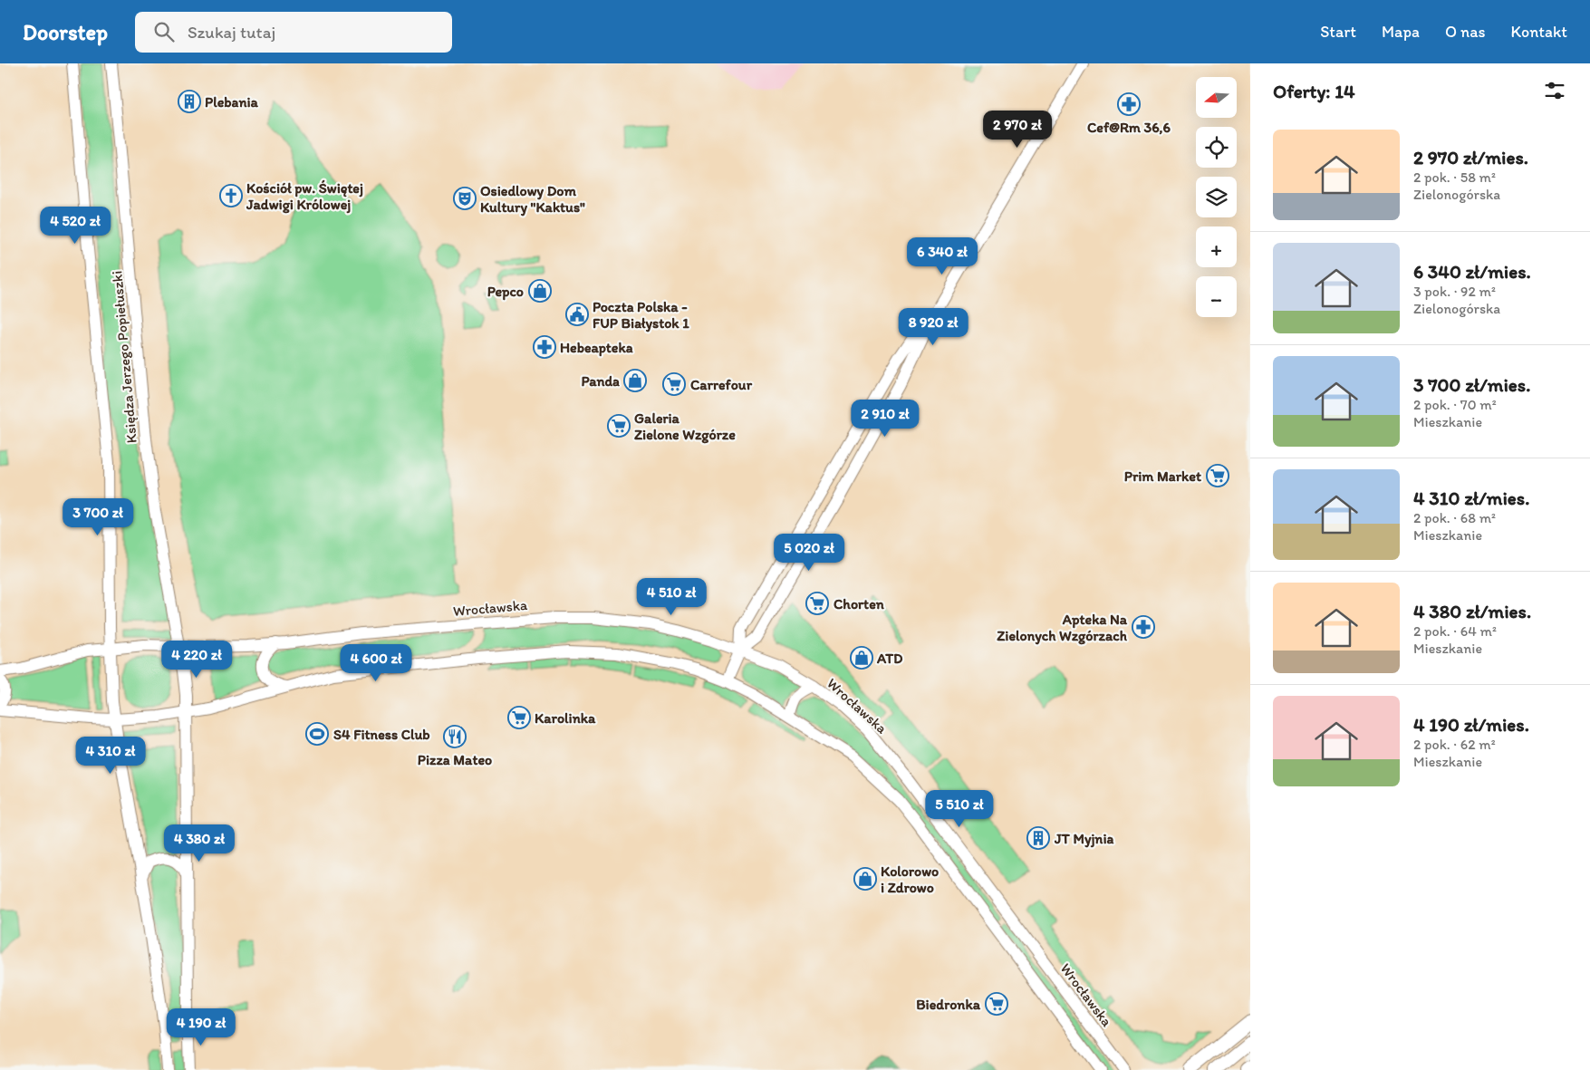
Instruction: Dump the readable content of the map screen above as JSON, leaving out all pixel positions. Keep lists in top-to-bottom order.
{
  "streets": {
    "main road": ["Księdza Jerzego Popiełuszki", "Wrocławska"]
  },
  "crossings": [
    ["Księdza Jerzego Popiełuszki", "Wrocławska"]
  ],
  "places": {
    "building": ["Plebania", "JT Myjnia"],
    "pharmacy": ["Cef@Rm 36,6", "Hebeapteka", "Apteka Na Zielonych Wzgórzach"],
    "church": ["Kościół pw. Świętej Jadwigi Królowej"],
    "theatre": ["Osiedlowy Dom Kultury \"Kaktus\""],
    "shop": [
      "Pepco",
      "Panda",
      "ATD",
      "Kolorowo i Zdrowo"
    ],
    "public building": ["Poczta Polska - FUP Białystok 1"],
    "supermarket": [
      "Carrefour",
      "Galeria Zielone Wzgórze",
      "Prim Market",
      "Chorten",
      "Karolinka",
      "Biedronka"
    ],
    "sports": ["S4 Fitness Club"],
    "restaurant": ["Pizza Mateo"]
  },
  "north": "left",
  "page": {
    "header": "Doorstep",
    "search": "Szukaj tutaj",
    "nav": [
      "Start",
      "Mapa",
      "O nas",
      "Kontakt"
    ],
    "heading": "Oferty: 14",
    "map_buttons": ["+", "−"],
    "price": [
      "2 970 zł",
      "4 520 zł",
      "6 340 zł",
      "8 920 zł",
      "2 910 zł",
      "3 700 zł",
      "5 020 zł",
      "4 510 zł",
      "4 220 zł",
      "4 600 zł",
      "4 310 zł",
      "5 510 zł",
      "4 380 zł",
      "4 190 zł"
    ],
    "list": [
      {
        "name": "2 970 zł/mies.",
        "note": "2 pok. · 58 m² · Zielonogórska"
      },
      {
        "name": "6 340 zł/mies.",
        "note": "3 pok. · 92 m² · Zielonogórska"
      },
      {
        "name": "3 700 zł/mies.",
        "note": "2 pok. · 70 m² · Mieszkanie"
      },
      {
        "name": "4 310 zł/mies.",
        "note": "2 pok. · 68 m² · Mieszkanie"
      },
      {
        "name": "4 380 zł/mies.",
        "note": "2 pok. · 64 m² · Mieszkanie"
      },
      {
        "name": "4 190 zł/mies.",
        "note": "2 pok. · 62 m² · Mieszkanie"
      }
    ]
  }
}
